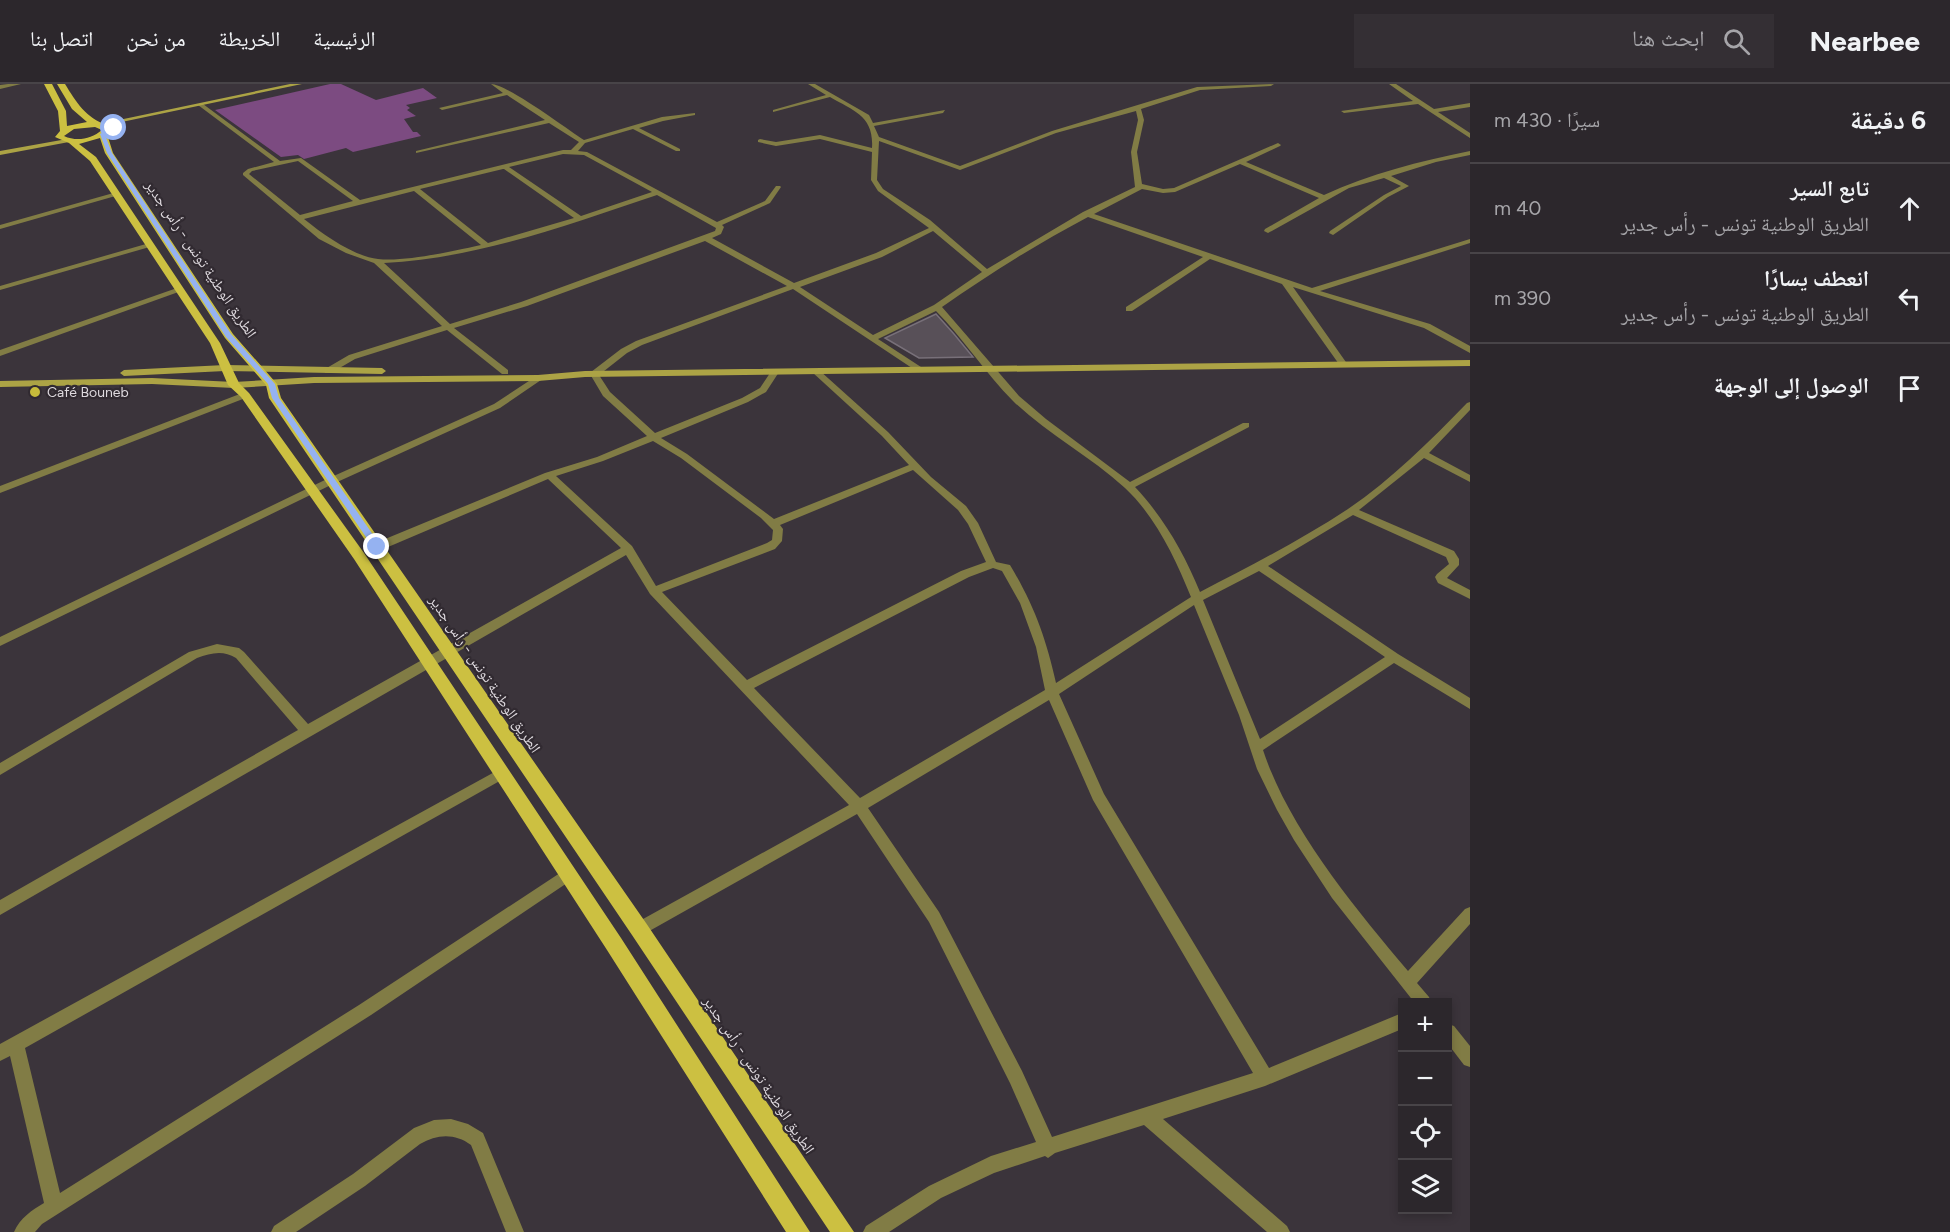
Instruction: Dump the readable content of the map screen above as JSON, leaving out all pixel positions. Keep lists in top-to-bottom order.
{
  "streets": {
    "main road": ["الطريق الوطنية تونس - رأس جدير"]
  },
  "places": ["Café Bouneb"],
  "page": {
    "header": "Nearbee",
    "search": "ابحث هنا",
    "nav": [
      "الرئيسية",
      "الخريطة",
      "من نحن",
      "اتصل بنا"
    ],
    "heading": ["6 دقيقة", "سيرًا · 430 m"],
    "list": [
      ["تابع السير", "الطريق الوطنية تونس - رأس جدير", "40 m"],
      ["انعطف يسارًا", "الطريق الوطنية تونس - رأس جدير", "390 m"],
      "الوصول إلى الوجهة"
    ],
    "map_buttons": ["+", "−"]
  }
}
